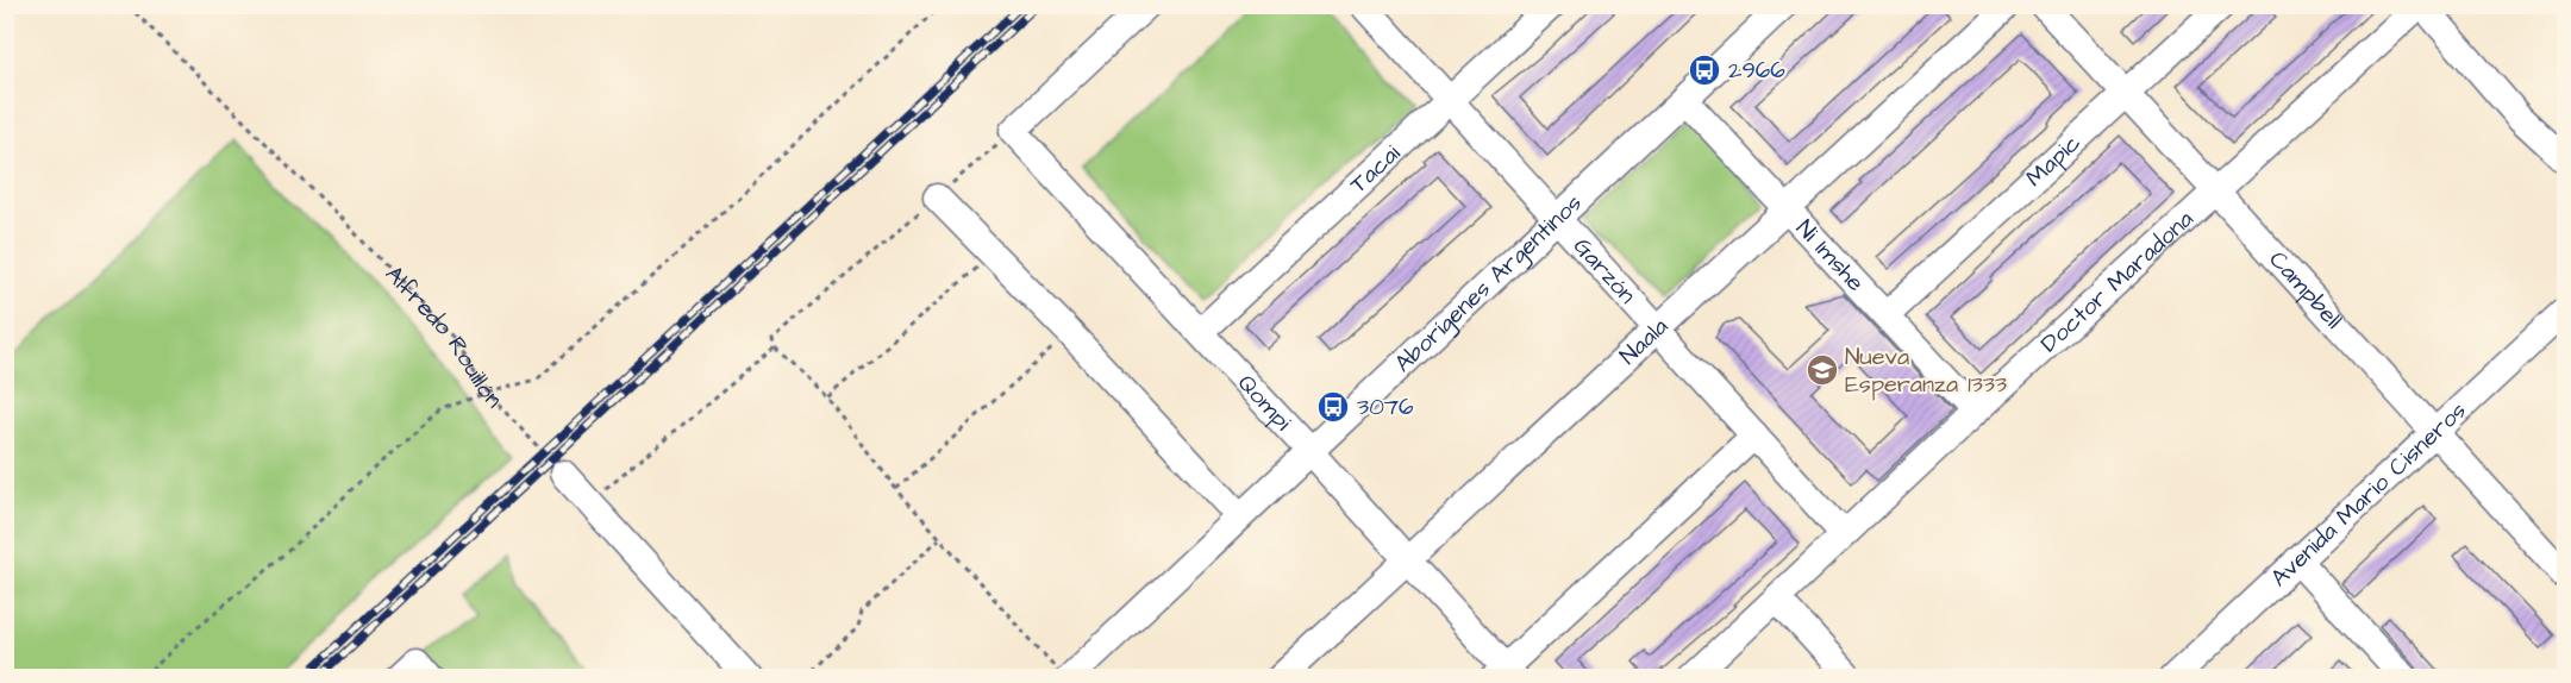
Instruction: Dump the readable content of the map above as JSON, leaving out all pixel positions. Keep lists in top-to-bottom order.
{
  "streets": {
    "street": [
      "Mapic",
      "Tacai",
      "Ni Imshe",
      "Garzón",
      "Doctor Maradona",
      "Aborígenes Argentinos",
      "Campbell",
      "Naala",
      "Qompi",
      "Avenida Mario Cisneros"
    ],
    "path": ["Alfredo Rouillón"]
  },
  "crossings": [
    ["Mapic", "Ni Imshe"],
    ["Mapic", "Campbell"],
    ["Tacai", "Garzón"],
    ["Tacai", "Qompi"],
    ["Ni Imshe", "Doctor Maradona"],
    ["Ni Imshe", "Aborígenes Argentinos"],
    ["Ni Imshe", "Naala"],
    ["Garzón", "Doctor Maradona"],
    ["Garzón", "Aborígenes Argentinos"],
    ["Garzón", "Naala"],
    ["Doctor Maradona", "Campbell"],
    ["Aborígenes Argentinos", "Qompi"],
    ["Campbell", "Avenida Mario Cisneros"],
    ["Naala", "Qompi"]
  ],
  "places": {
    "bus stop": ["2966", "3076"],
    "school or university": ["Nueva Esperanza 1333"]
  }
}
